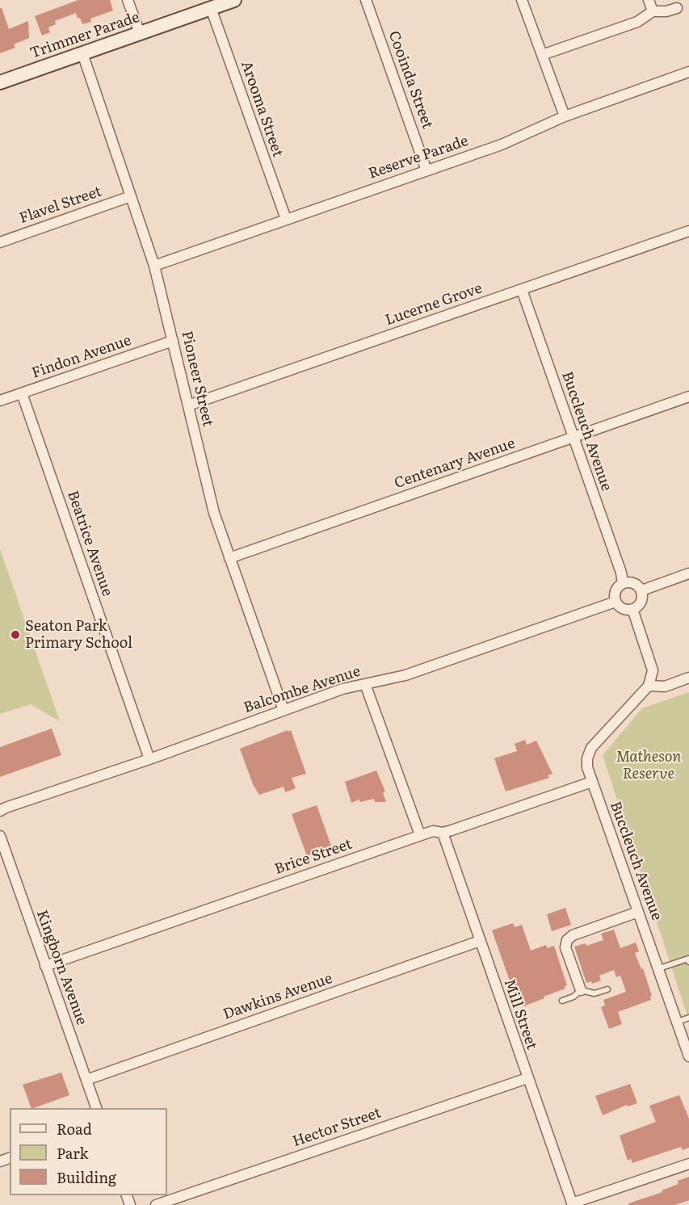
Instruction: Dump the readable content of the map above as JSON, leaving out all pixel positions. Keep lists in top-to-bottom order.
{
  "streets": {
    "main road": ["Trimmer Parade"],
    "street": [
      "Cooinda Street",
      "Arooma Street",
      "Reserve Parade",
      "Flavel Street",
      "Lucerne Grove",
      "Findon Avenue",
      "Pioneer Street",
      "Buccleuch Avenue",
      "Centenary Avenue",
      "Beatrice Avenue",
      "Balcombe Avenue",
      "Brice Street",
      "Kingborn Avenue",
      "Dawkins Avenue",
      "Mill Street",
      "Hector Street"
    ]
  },
  "crossings": [
    ["Trimmer Parade", "Arooma Street"],
    ["Trimmer Parade", "Pioneer Street"],
    ["Cooinda Street", "Reserve Parade"],
    ["Arooma Street", "Reserve Parade"],
    ["Reserve Parade", "Pioneer Street"],
    ["Flavel Street", "Pioneer Street"],
    ["Lucerne Grove", "Pioneer Street"],
    ["Lucerne Grove", "Buccleuch Avenue"],
    ["Findon Avenue", "Pioneer Street"],
    ["Findon Avenue", "Beatrice Avenue"],
    ["Pioneer Street", "Centenary Avenue"],
    ["Pioneer Street", "Balcombe Avenue"],
    ["Buccleuch Avenue", "Centenary Avenue"],
    ["Buccleuch Avenue", "Balcombe Avenue"],
    ["Buccleuch Avenue", "Brice Street"],
    ["Beatrice Avenue", "Balcombe Avenue"],
    ["Brice Street", "Kingborn Avenue"],
    ["Brice Street", "Mill Street"],
    ["Kingborn Avenue", "Dawkins Avenue"],
    ["Dawkins Avenue", "Mill Street"],
    ["Mill Street", "Hector Street"]
  ],
  "parks": ["Matheson Reserve"],
  "places": ["Seaton Park Primary School"],
  "legend": ["Road", "Park", "Building"]
}
